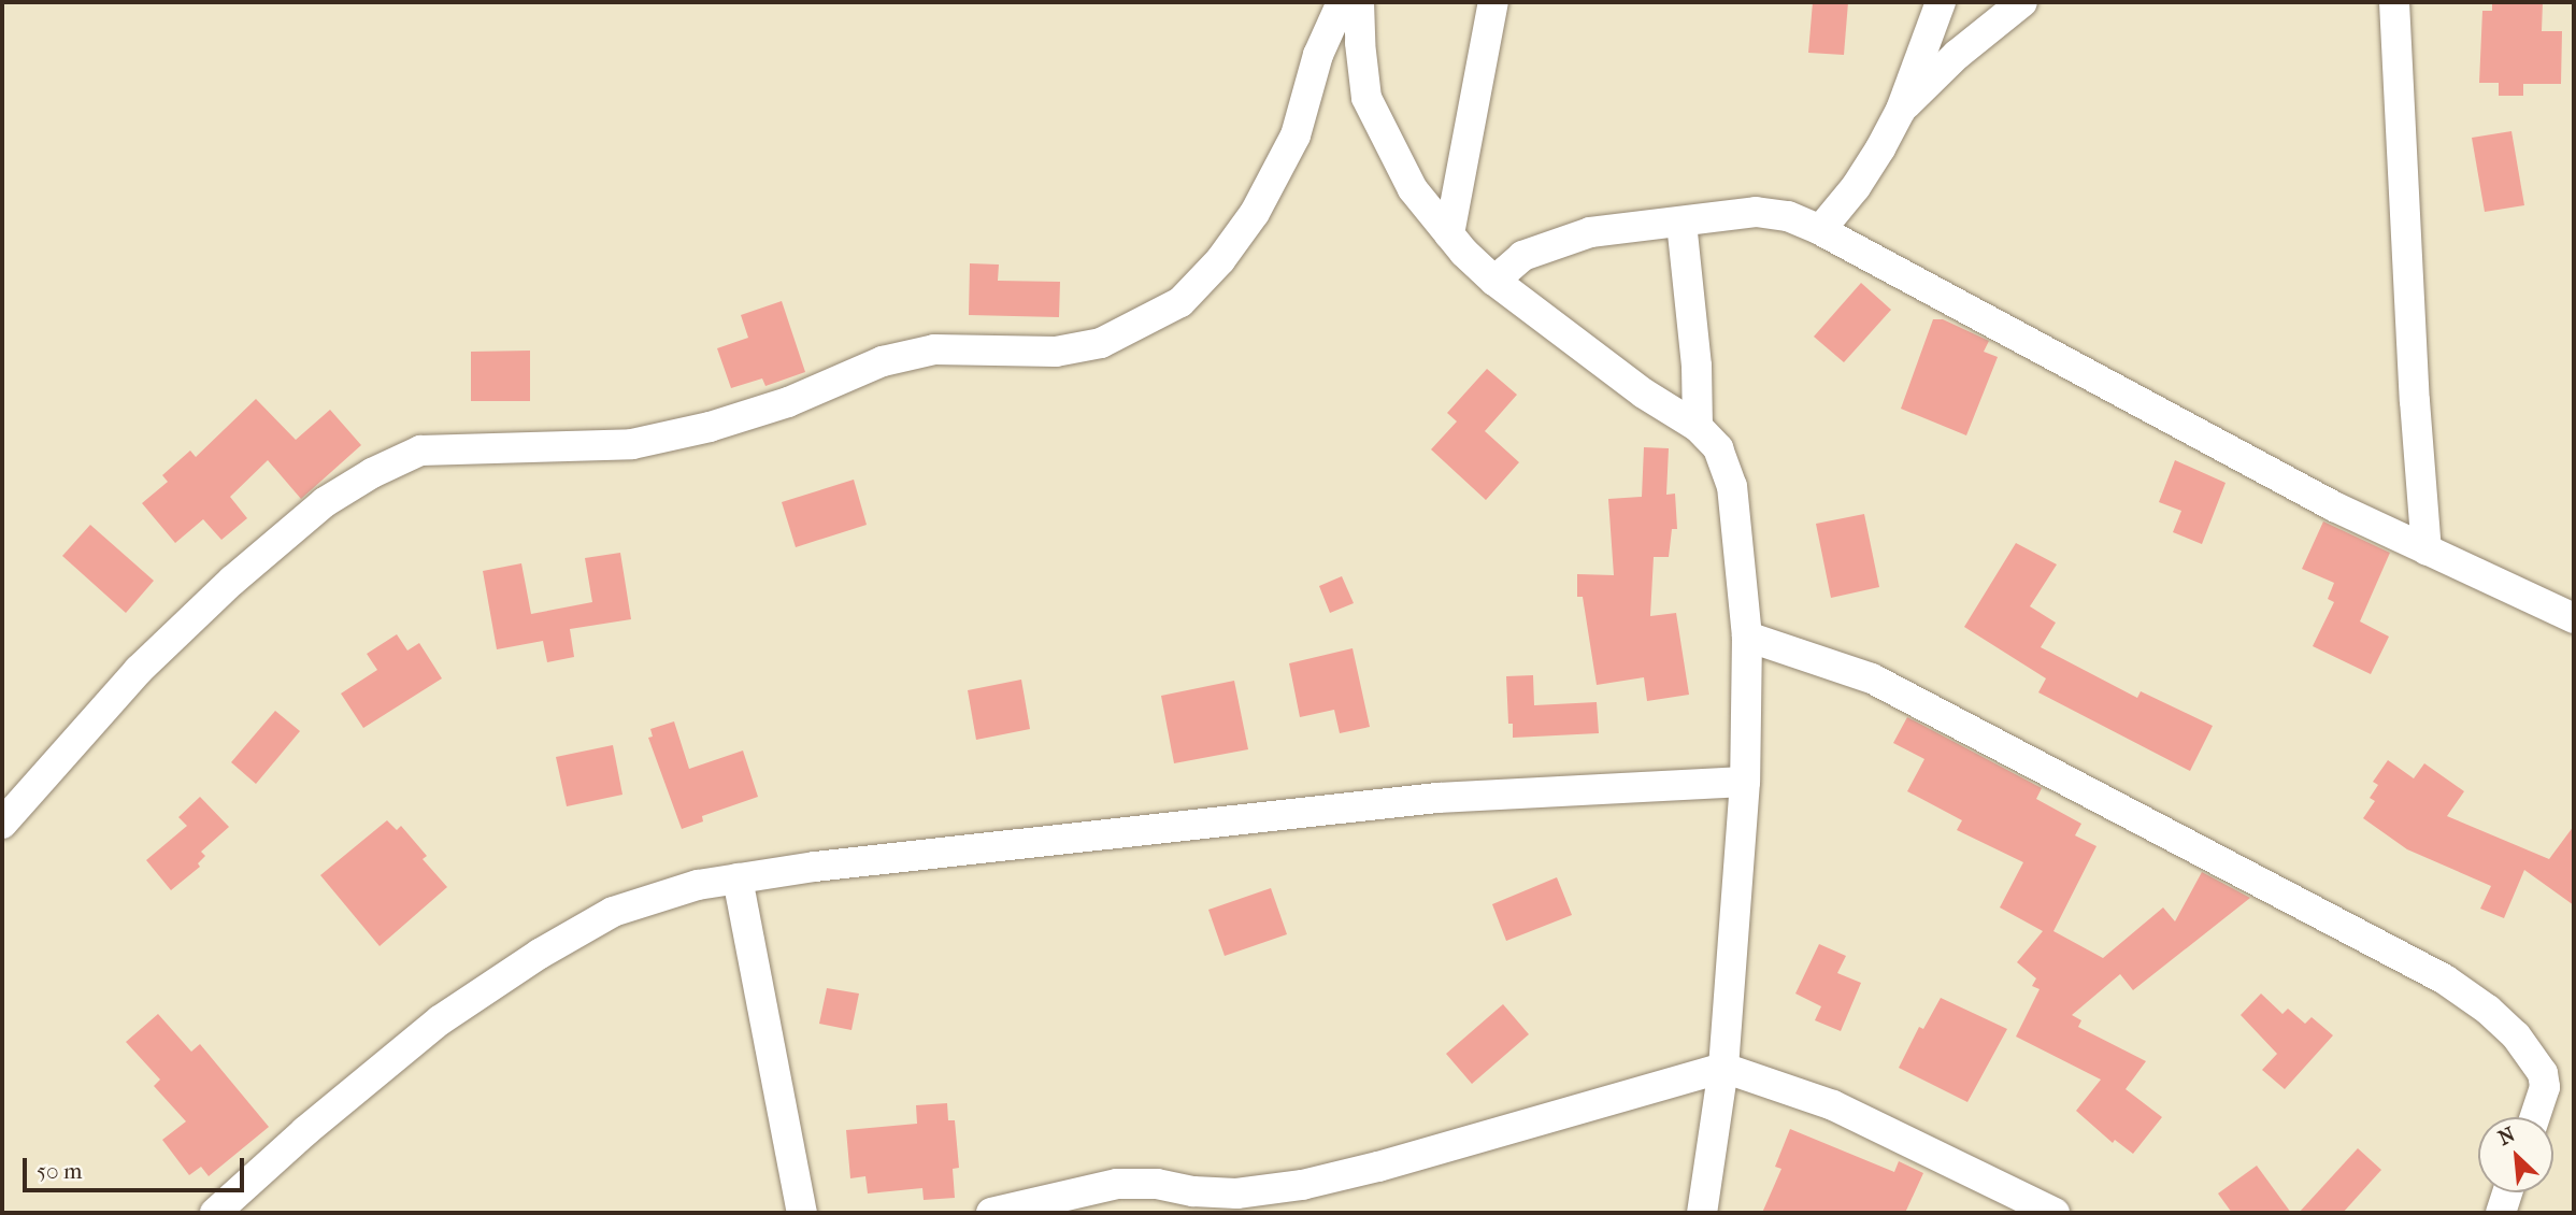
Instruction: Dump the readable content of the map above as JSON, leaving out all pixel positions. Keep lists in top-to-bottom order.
{
  "scale_bar": "50 m",
  "north": "top left"
}
